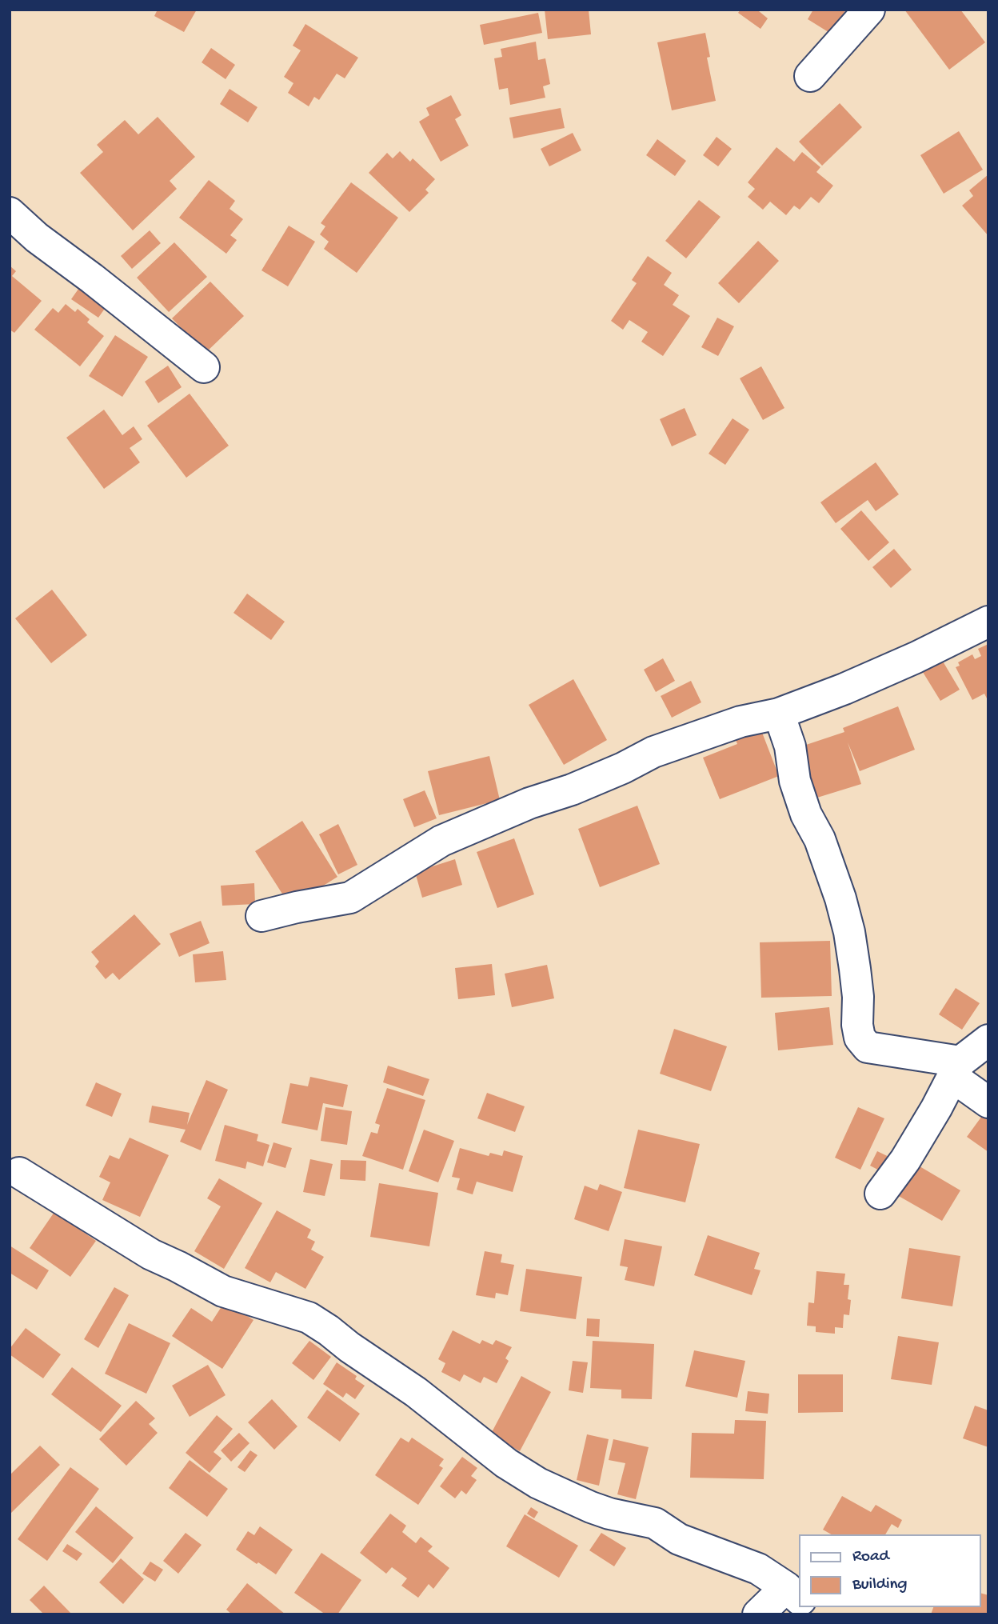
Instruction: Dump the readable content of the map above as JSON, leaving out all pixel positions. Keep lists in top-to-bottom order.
{
  "legend": ["Road", "Building"]
}
